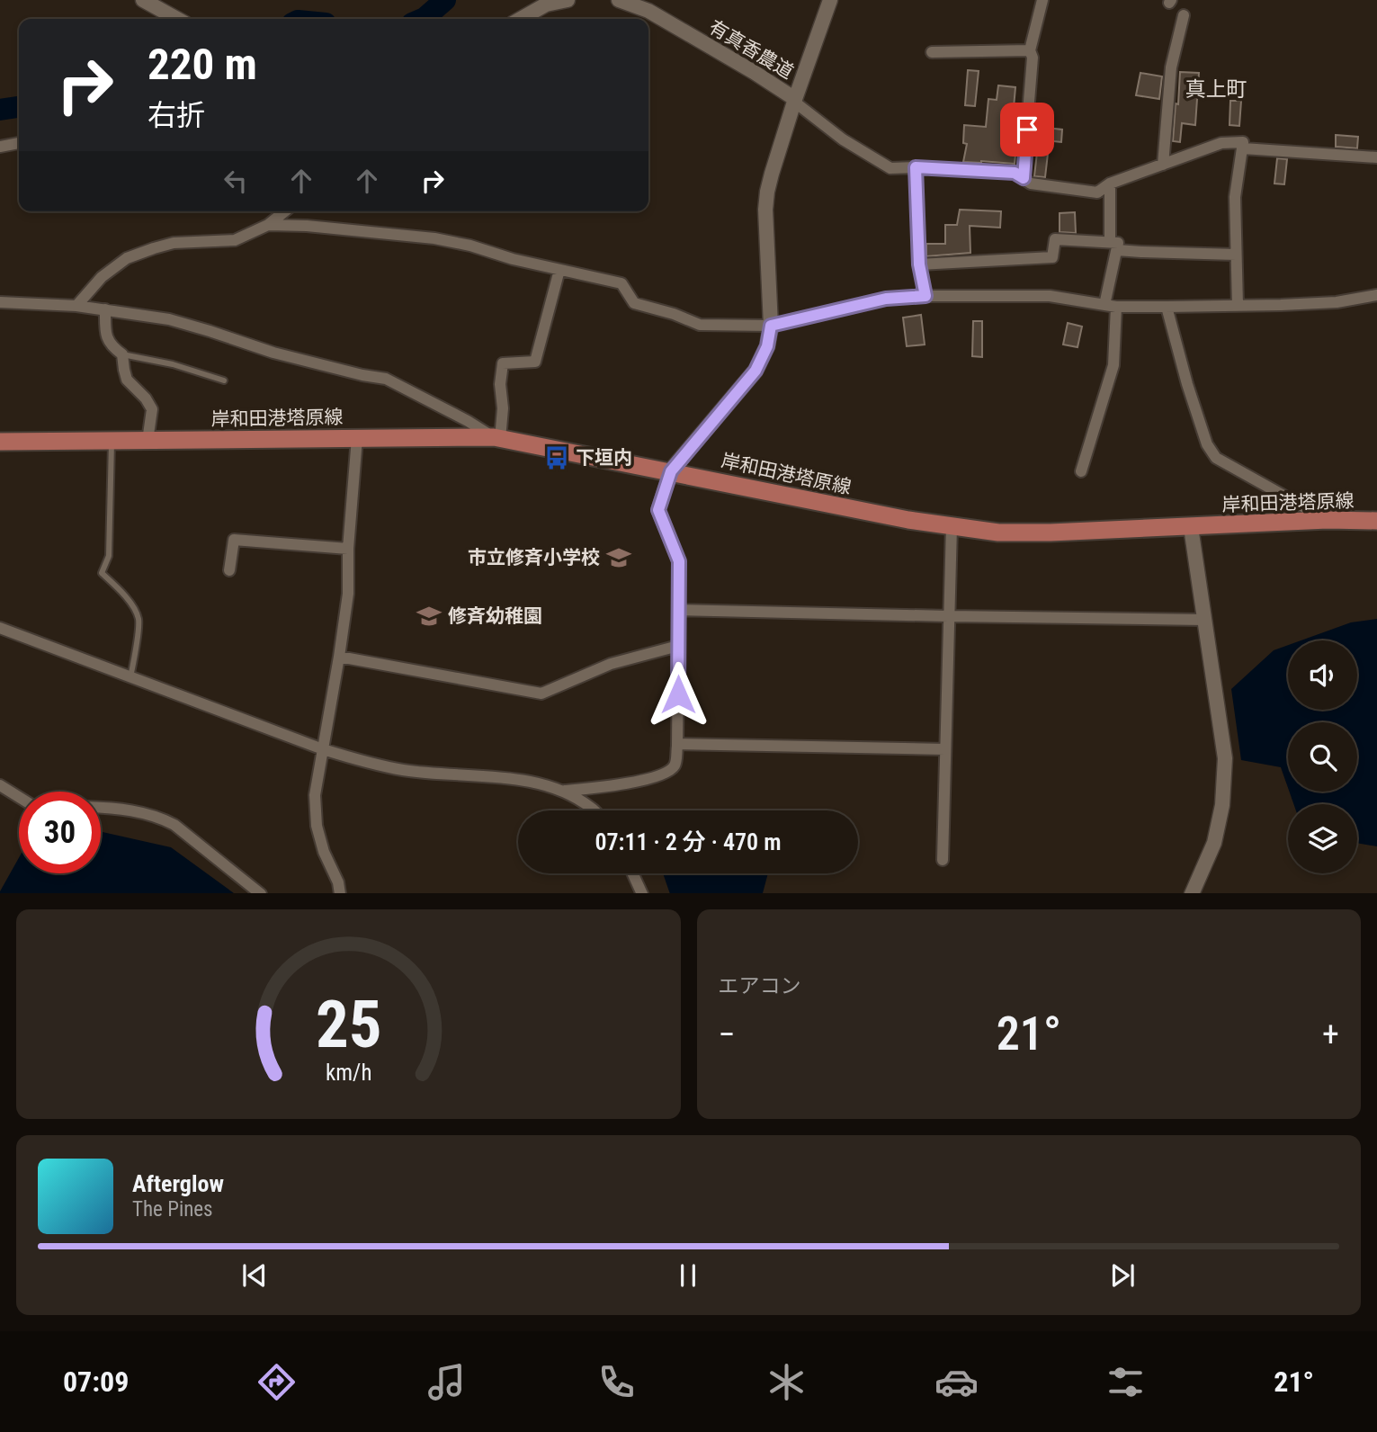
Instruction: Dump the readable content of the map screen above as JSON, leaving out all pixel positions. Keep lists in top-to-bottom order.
{
  "streets": {
    "main road": ["岸和田港塔原線"],
    "street": ["有真香農道"]
  },
  "districts": ["真上町"],
  "places": {
    "bus stop": ["下垣内"],
    "school or university": ["市立修斉小学校", "修斉幼稚園"]
  },
  "page": {
    "turn": ["220 m", "右折"],
    "limit": "30",
    "trip": "07:11 · 2 分 · 470 m",
    "tile": "エアコン",
    "heat": ["−", "21°", "+"],
    "song": ["Afterglow", "The Pines"],
    "tabs": ["07:09", "21°"],
    "gauge": ["25", "km/h"]
  }
}
